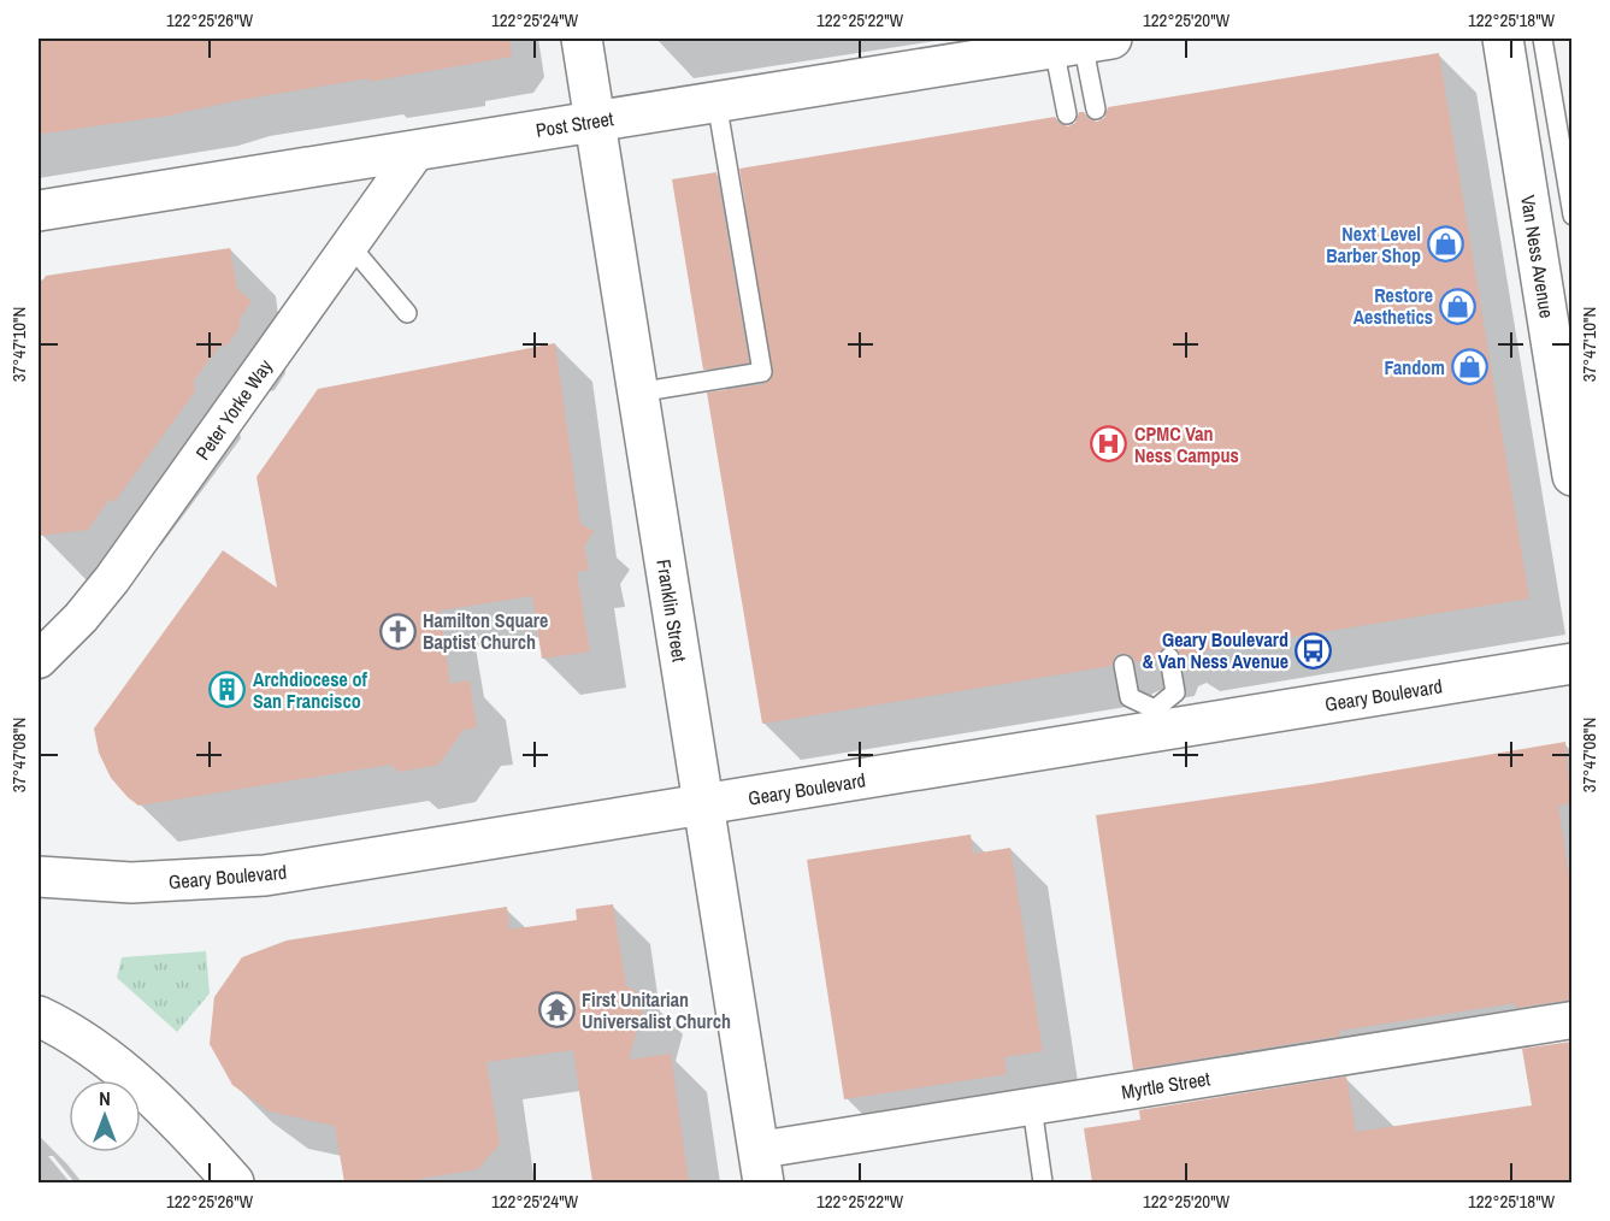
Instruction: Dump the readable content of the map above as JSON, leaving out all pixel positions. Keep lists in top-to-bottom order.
{
  "streets": {
    "main road": [
      "Post Street",
      "Van Ness Avenue",
      "Franklin Street",
      "Geary Boulevard"
    ],
    "street": ["Peter Yorke Way", "Myrtle Street"]
  },
  "crossings": [
    ["Post Street", "Peter Yorke Way"],
    ["Post Street", "Franklin Street"],
    ["Franklin Street", "Geary Boulevard"],
    ["Franklin Street", "Myrtle Street"]
  ],
  "places": {
    "shop": ["Next Level Barber Shop", "Restore Aesthetics", "Fandom"],
    "hospital": ["CPMC Van Ness Campus"],
    "church": ["Hamilton Square Baptist Church"],
    "bus stop": ["Geary Boulevard & Van Ness Avenue"],
    "building": ["Archdiocese of San Francisco"],
    "temple": ["First Unitarian Universalist Church"]
  },
  "north": "top",
  "coordinates": [
    "122°25'26\"W",
    "122°25'24\"W",
    "122°25'22\"W",
    "122°25'20\"W",
    "122°25'18\"W",
    "37°47'10\"N",
    "37°47'08\"N"
  ]
}
